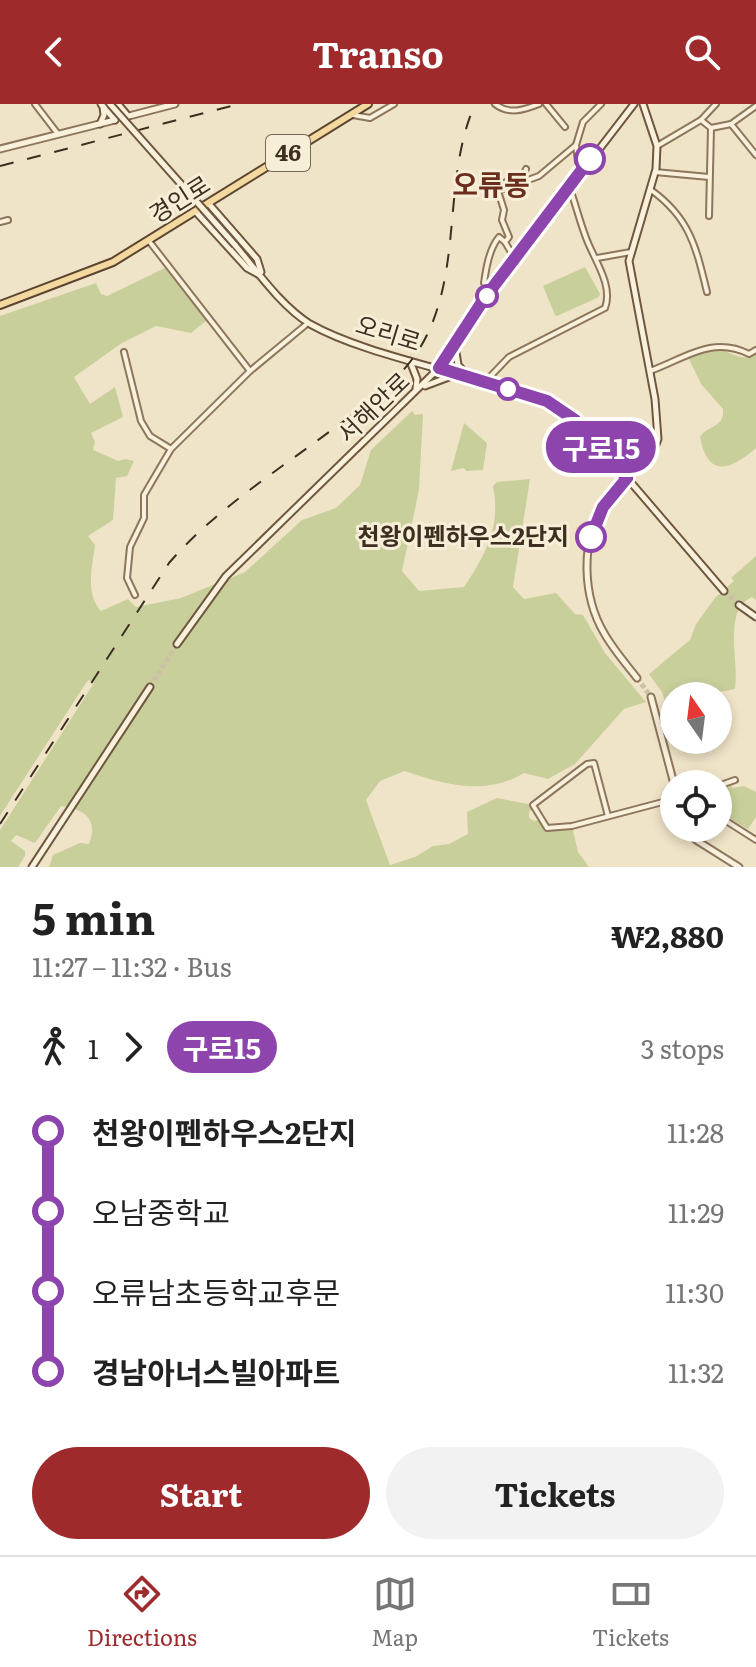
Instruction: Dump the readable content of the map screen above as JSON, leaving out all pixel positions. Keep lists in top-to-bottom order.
{
  "streets": {
    "main road": [
      "46",
      "경인로",
      "오리로",
      "서해안로"
    ]
  },
  "crossings": [
    ["경인로", "오리로"],
    ["오리로", "서해안로"]
  ],
  "districts": ["오류동"],
  "places": ["천왕이펜하우스2단지"],
  "lines": ["bus line 구로15"],
  "north": "top",
  "page": {
    "header": "Transo",
    "on_map": "구로15",
    "heading": ["5 min", "11:27 – 11:32 · Bus", "₩2,880"],
    "legs": ["1", "구로15", "3 stops"],
    "list": [
      {
        "name": "천왕이펜하우스2단지",
        "value": "11:28"
      },
      {
        "name": "오남중학교",
        "value": "11:29"
      },
      {
        "name": "오류남초등학교후문",
        "value": "11:30"
      },
      {
        "name": "경남아너스빌아파트",
        "value": "11:32"
      }
    ],
    "buttons": ["Start", "Tickets"],
    "tabs": ["Directions", "Map", "Tickets"]
  }
}
